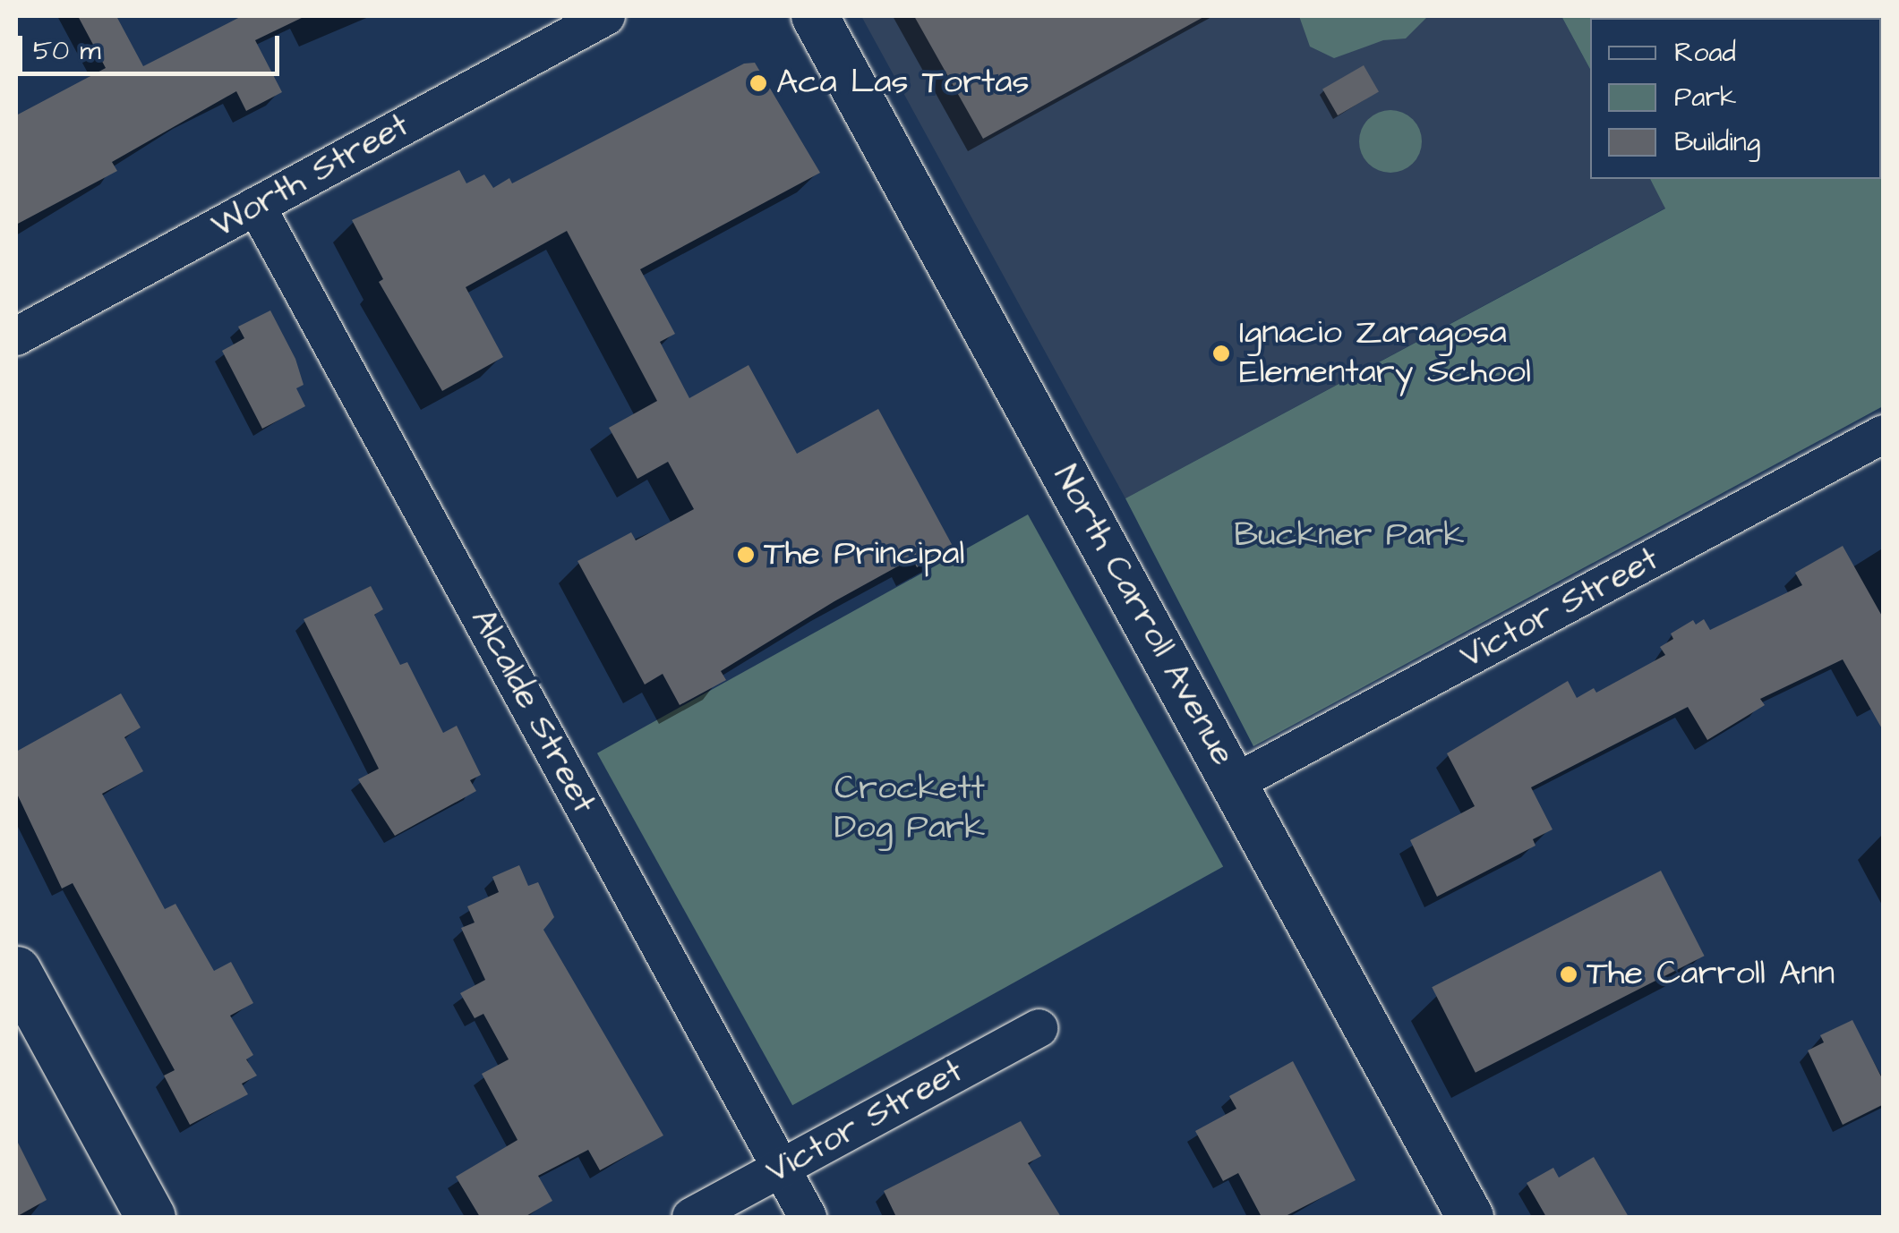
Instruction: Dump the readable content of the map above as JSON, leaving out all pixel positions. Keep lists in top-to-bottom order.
{
  "streets": {
    "street": [
      "Worth Street",
      "Victor Street",
      "North Carroll Avenue",
      "Alcalde Street"
    ]
  },
  "crossings": [
    ["Worth Street", "Alcalde Street"],
    ["Victor Street", "North Carroll Avenue"],
    ["Victor Street", "Alcalde Street"]
  ],
  "parks": ["Buckner Park", "Crockett Dog Park"],
  "places": [
    "Aca Las Tortas",
    "Ignacio Zaragosa Elementary School",
    "The Principal",
    "The Carroll Ann"
  ],
  "legend": ["Road", "Park", "Building"],
  "scale_bar": "50 m"
}
